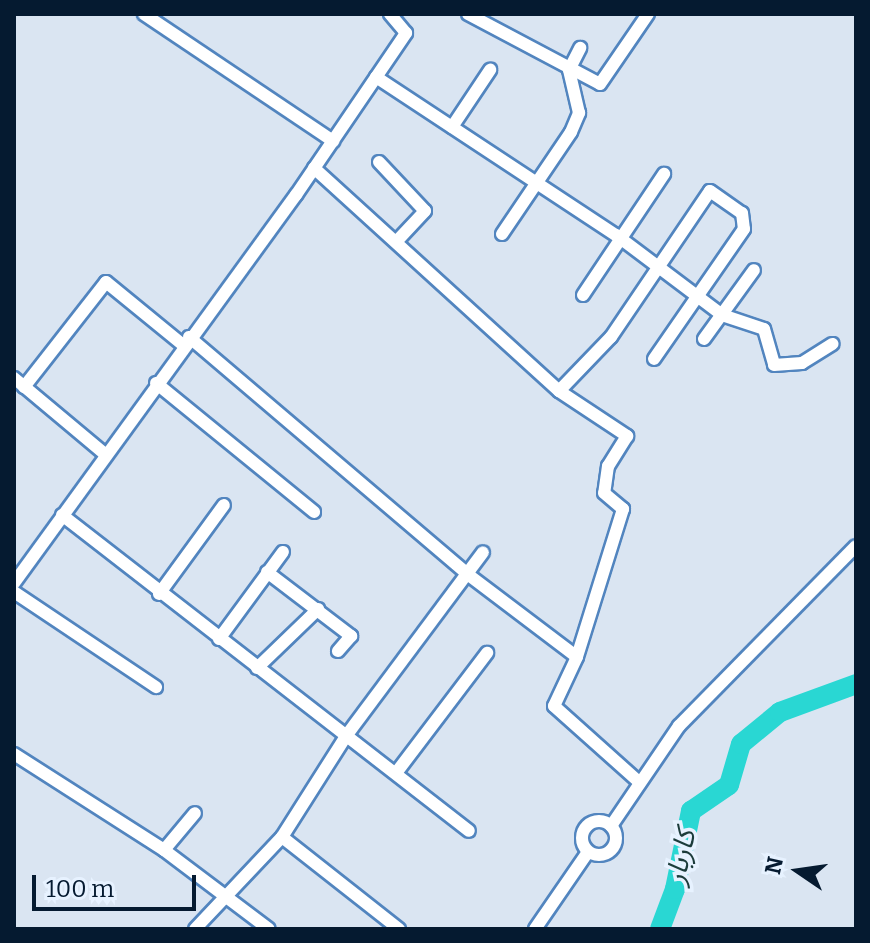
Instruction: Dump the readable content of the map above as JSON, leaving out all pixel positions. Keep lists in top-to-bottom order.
{
  "water": ["کاربار"],
  "scale_bar": "100 m",
  "north": "left"
}
